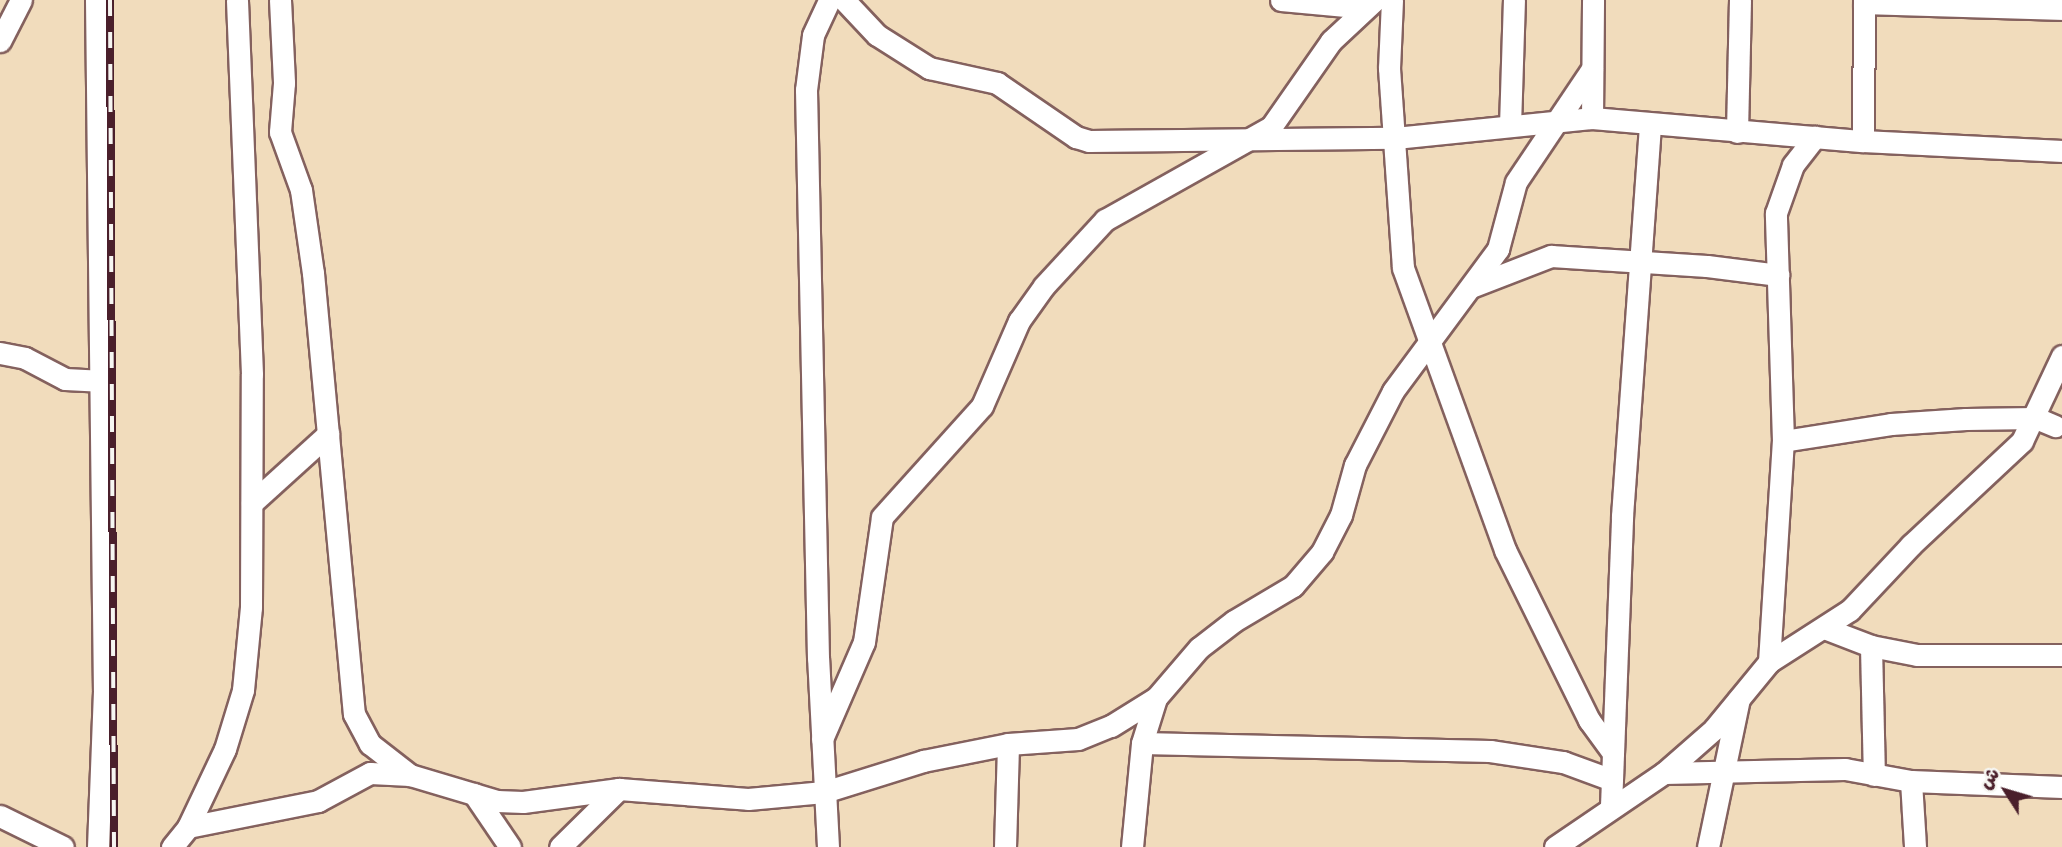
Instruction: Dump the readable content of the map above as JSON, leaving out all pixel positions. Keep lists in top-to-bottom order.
{
  "north": "top left"
}
